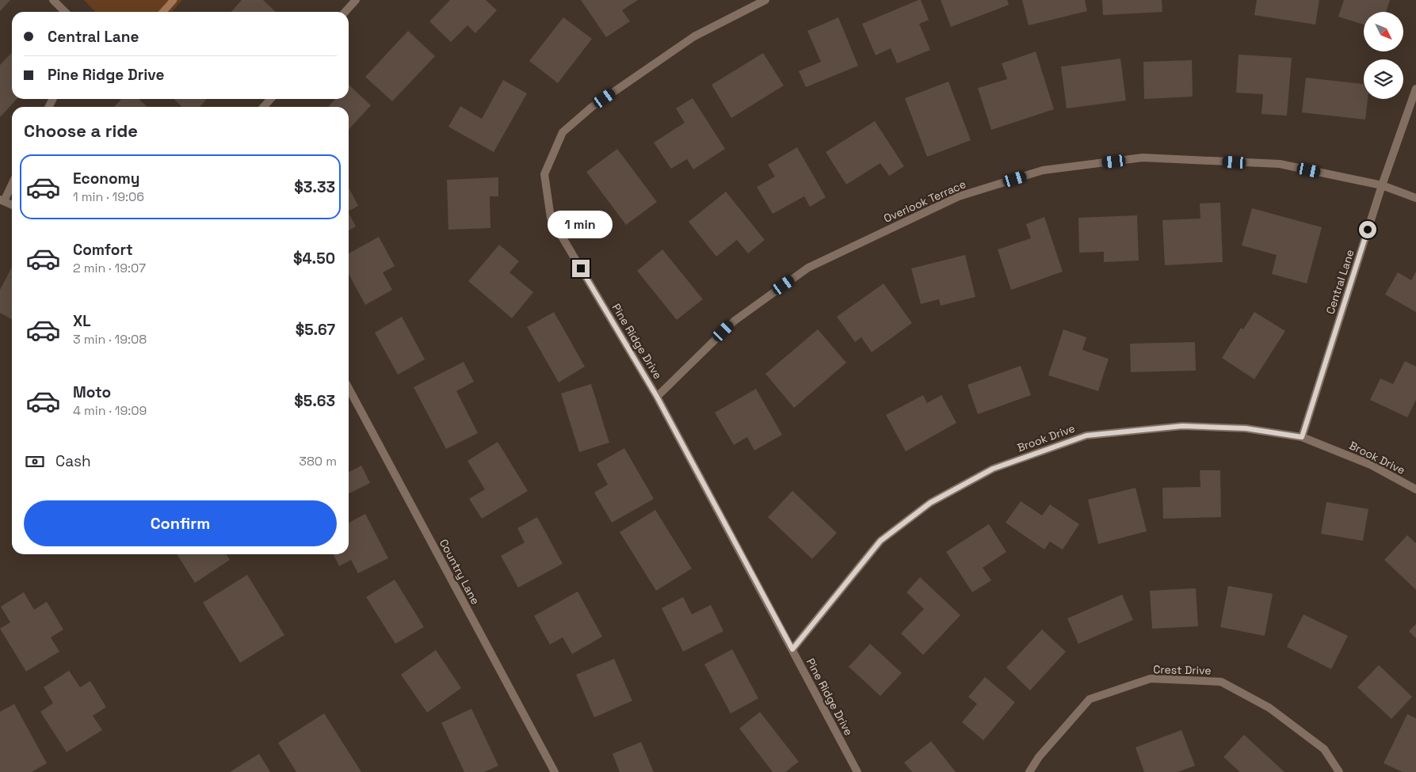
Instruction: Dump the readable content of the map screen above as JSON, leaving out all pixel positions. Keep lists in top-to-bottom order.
{
  "streets": {
    "street": [
      "Overlook Terrace",
      "Central Lane",
      "Pine Ridge Drive",
      "Brook Drive",
      "Country Lane",
      "Crest Drive"
    ]
  },
  "crossings": [
    ["Overlook Terrace", "Central Lane"],
    ["Overlook Terrace", "Pine Ridge Drive"],
    ["Central Lane", "Brook Drive"],
    ["Pine Ridge Drive", "Brook Drive"]
  ],
  "north": "bottom right",
  "page": {
    "banner": ["Central Lane", "Pine Ridge Drive"],
    "heading": "Choose a ride",
    "list": [
      {
        "name": "Economy",
        "note": "1 min · 19:06",
        "value": "$3.33"
      },
      {
        "name": "Comfort",
        "note": "2 min · 19:07",
        "value": "$4.50"
      },
      {
        "name": "XL",
        "note": "3 min · 19:08",
        "value": "$5.67"
      },
      {
        "name": "Moto",
        "note": "4 min · 19:09",
        "value": "$5.63"
      }
    ],
    "bubble": "1 min",
    "pay": ["Cash", "380 m"],
    "buttons": "Confirm"
  }
}
